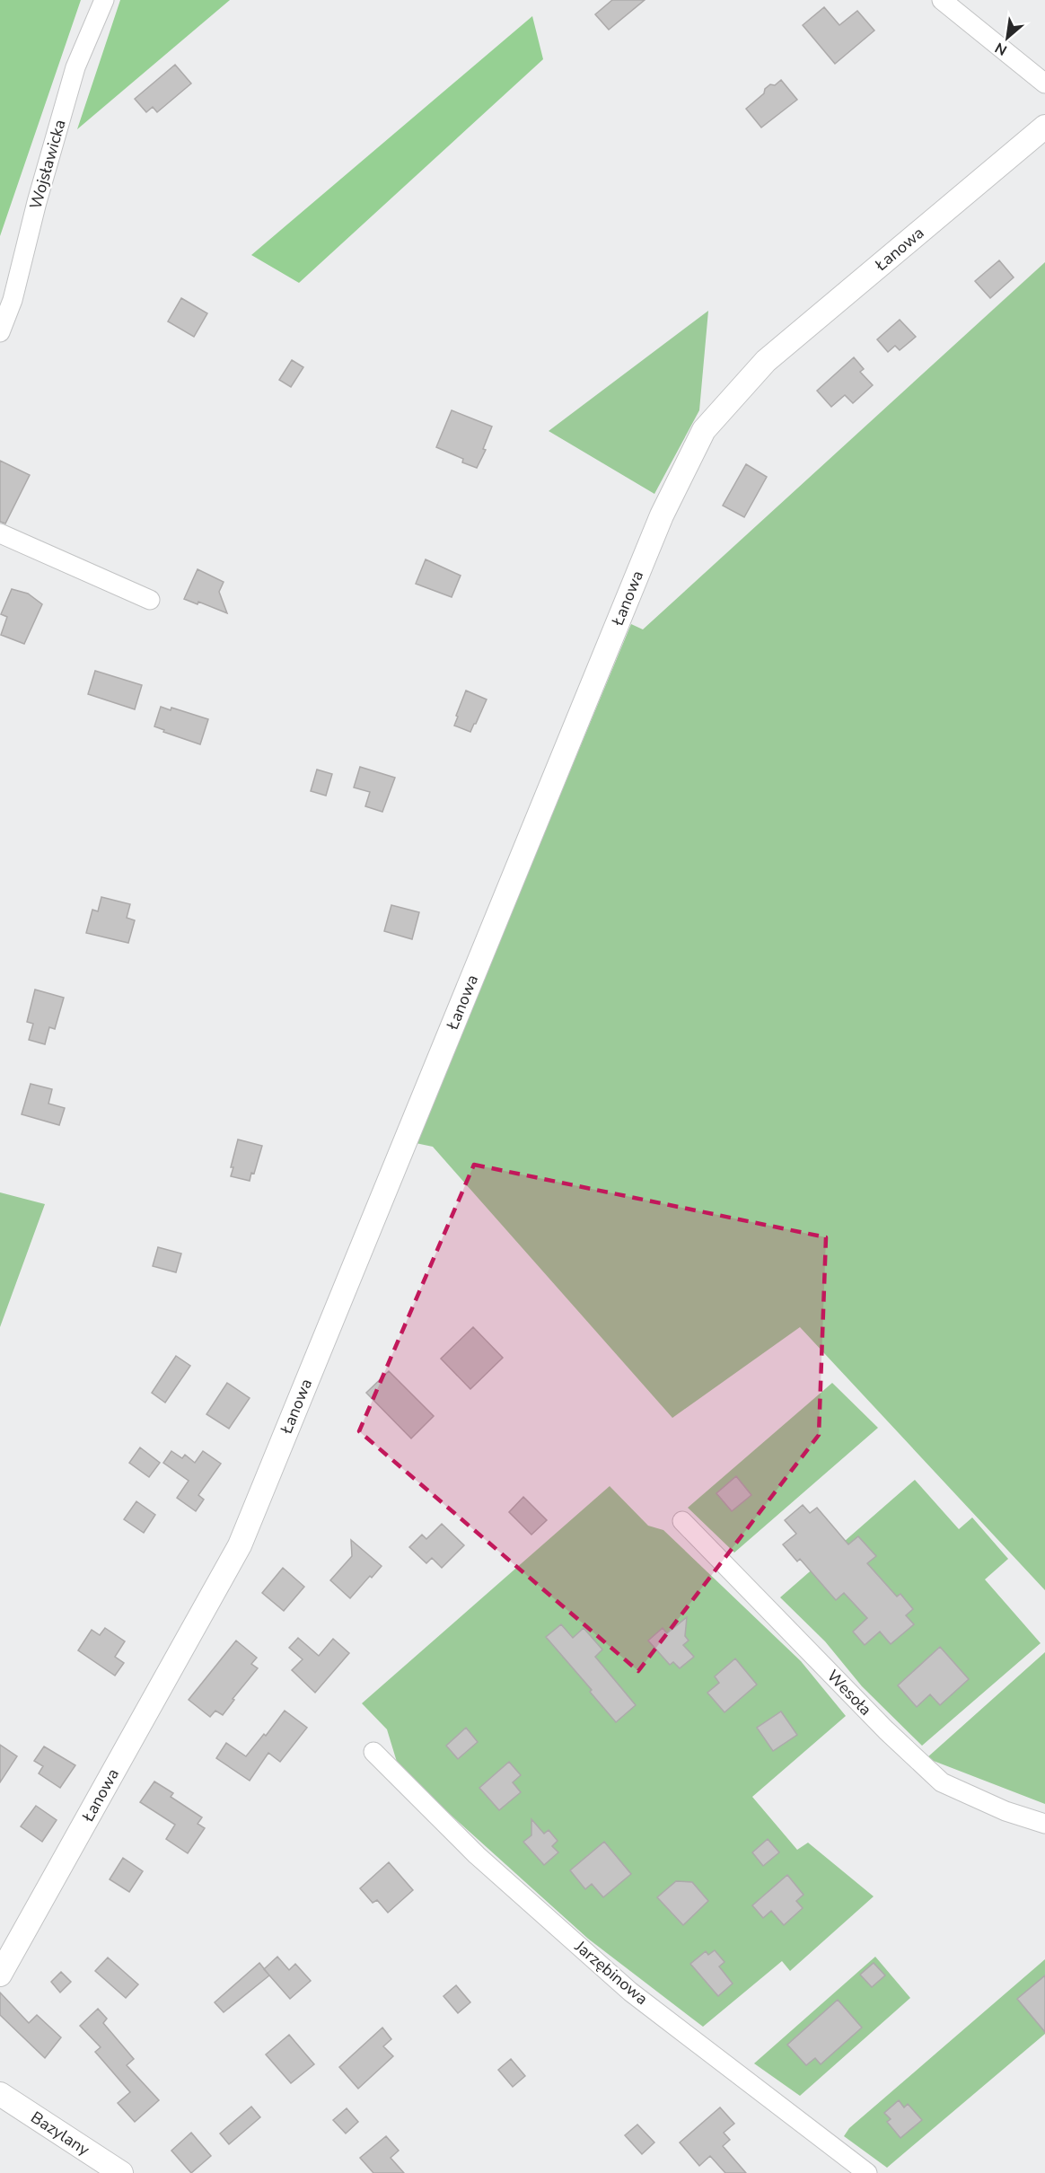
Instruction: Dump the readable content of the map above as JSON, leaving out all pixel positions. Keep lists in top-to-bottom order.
{
  "streets": {
    "street": [
      "Wojsławicka",
      "Łanowa",
      "Wesoła",
      "Jarzębinowa",
      "Bazylany"
    ]
  },
  "north": "bottom left"
}
